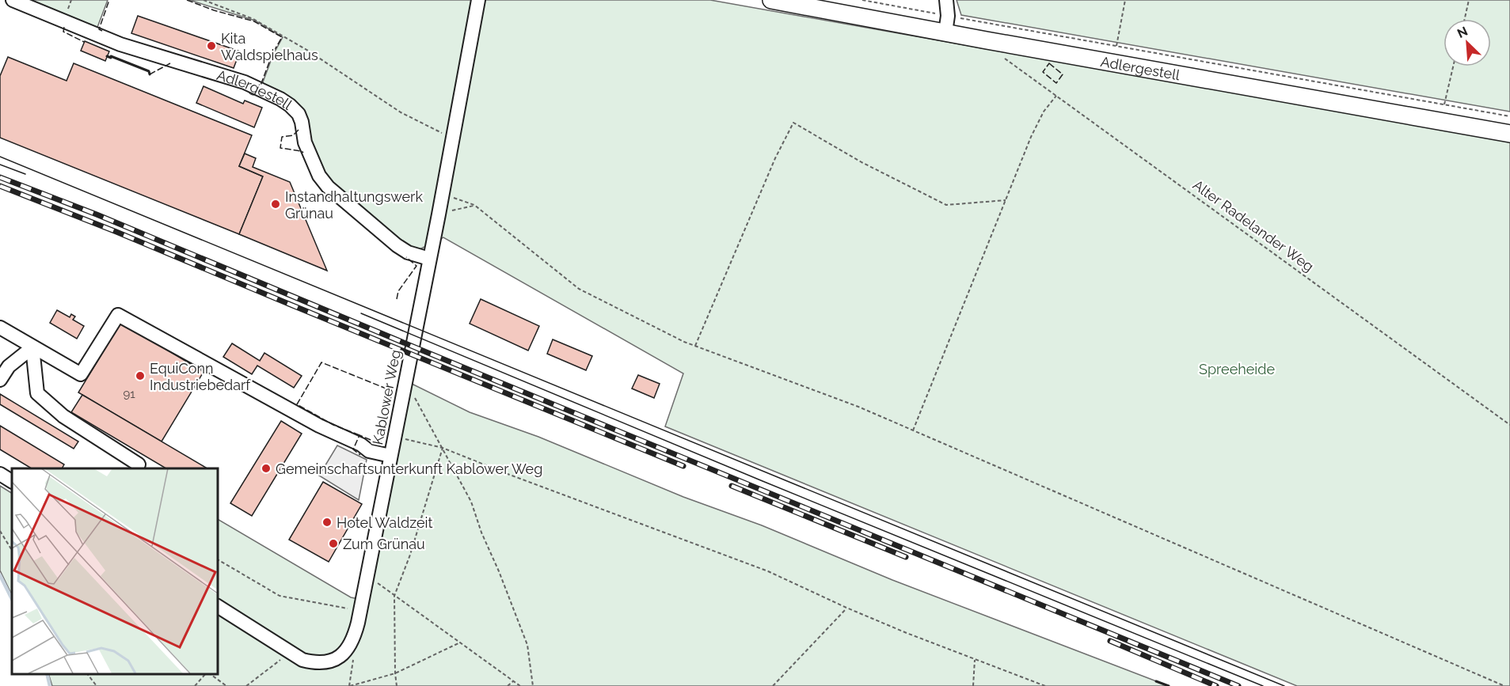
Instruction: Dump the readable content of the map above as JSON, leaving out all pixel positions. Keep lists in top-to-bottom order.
{
  "streets": {
    "main road": ["Adlergestell"],
    "street": ["Kablower Weg"],
    "path": ["Alter Radelander Weg"]
  },
  "crossings": [
    ["Adlergestell", "Kablower Weg"]
  ],
  "parks": ["Spreeheide"],
  "places": [
    "Kita Waldspielhaus",
    "Instandhaltungswerk Grünau",
    "EquiConn Industriebedarf",
    "Gemeinschaftsunterkunft Kablower Weg",
    "Hotel Waldzeit",
    "Zum Grünau"
  ],
  "house_numbers": ["91"],
  "north": "top left"
}
